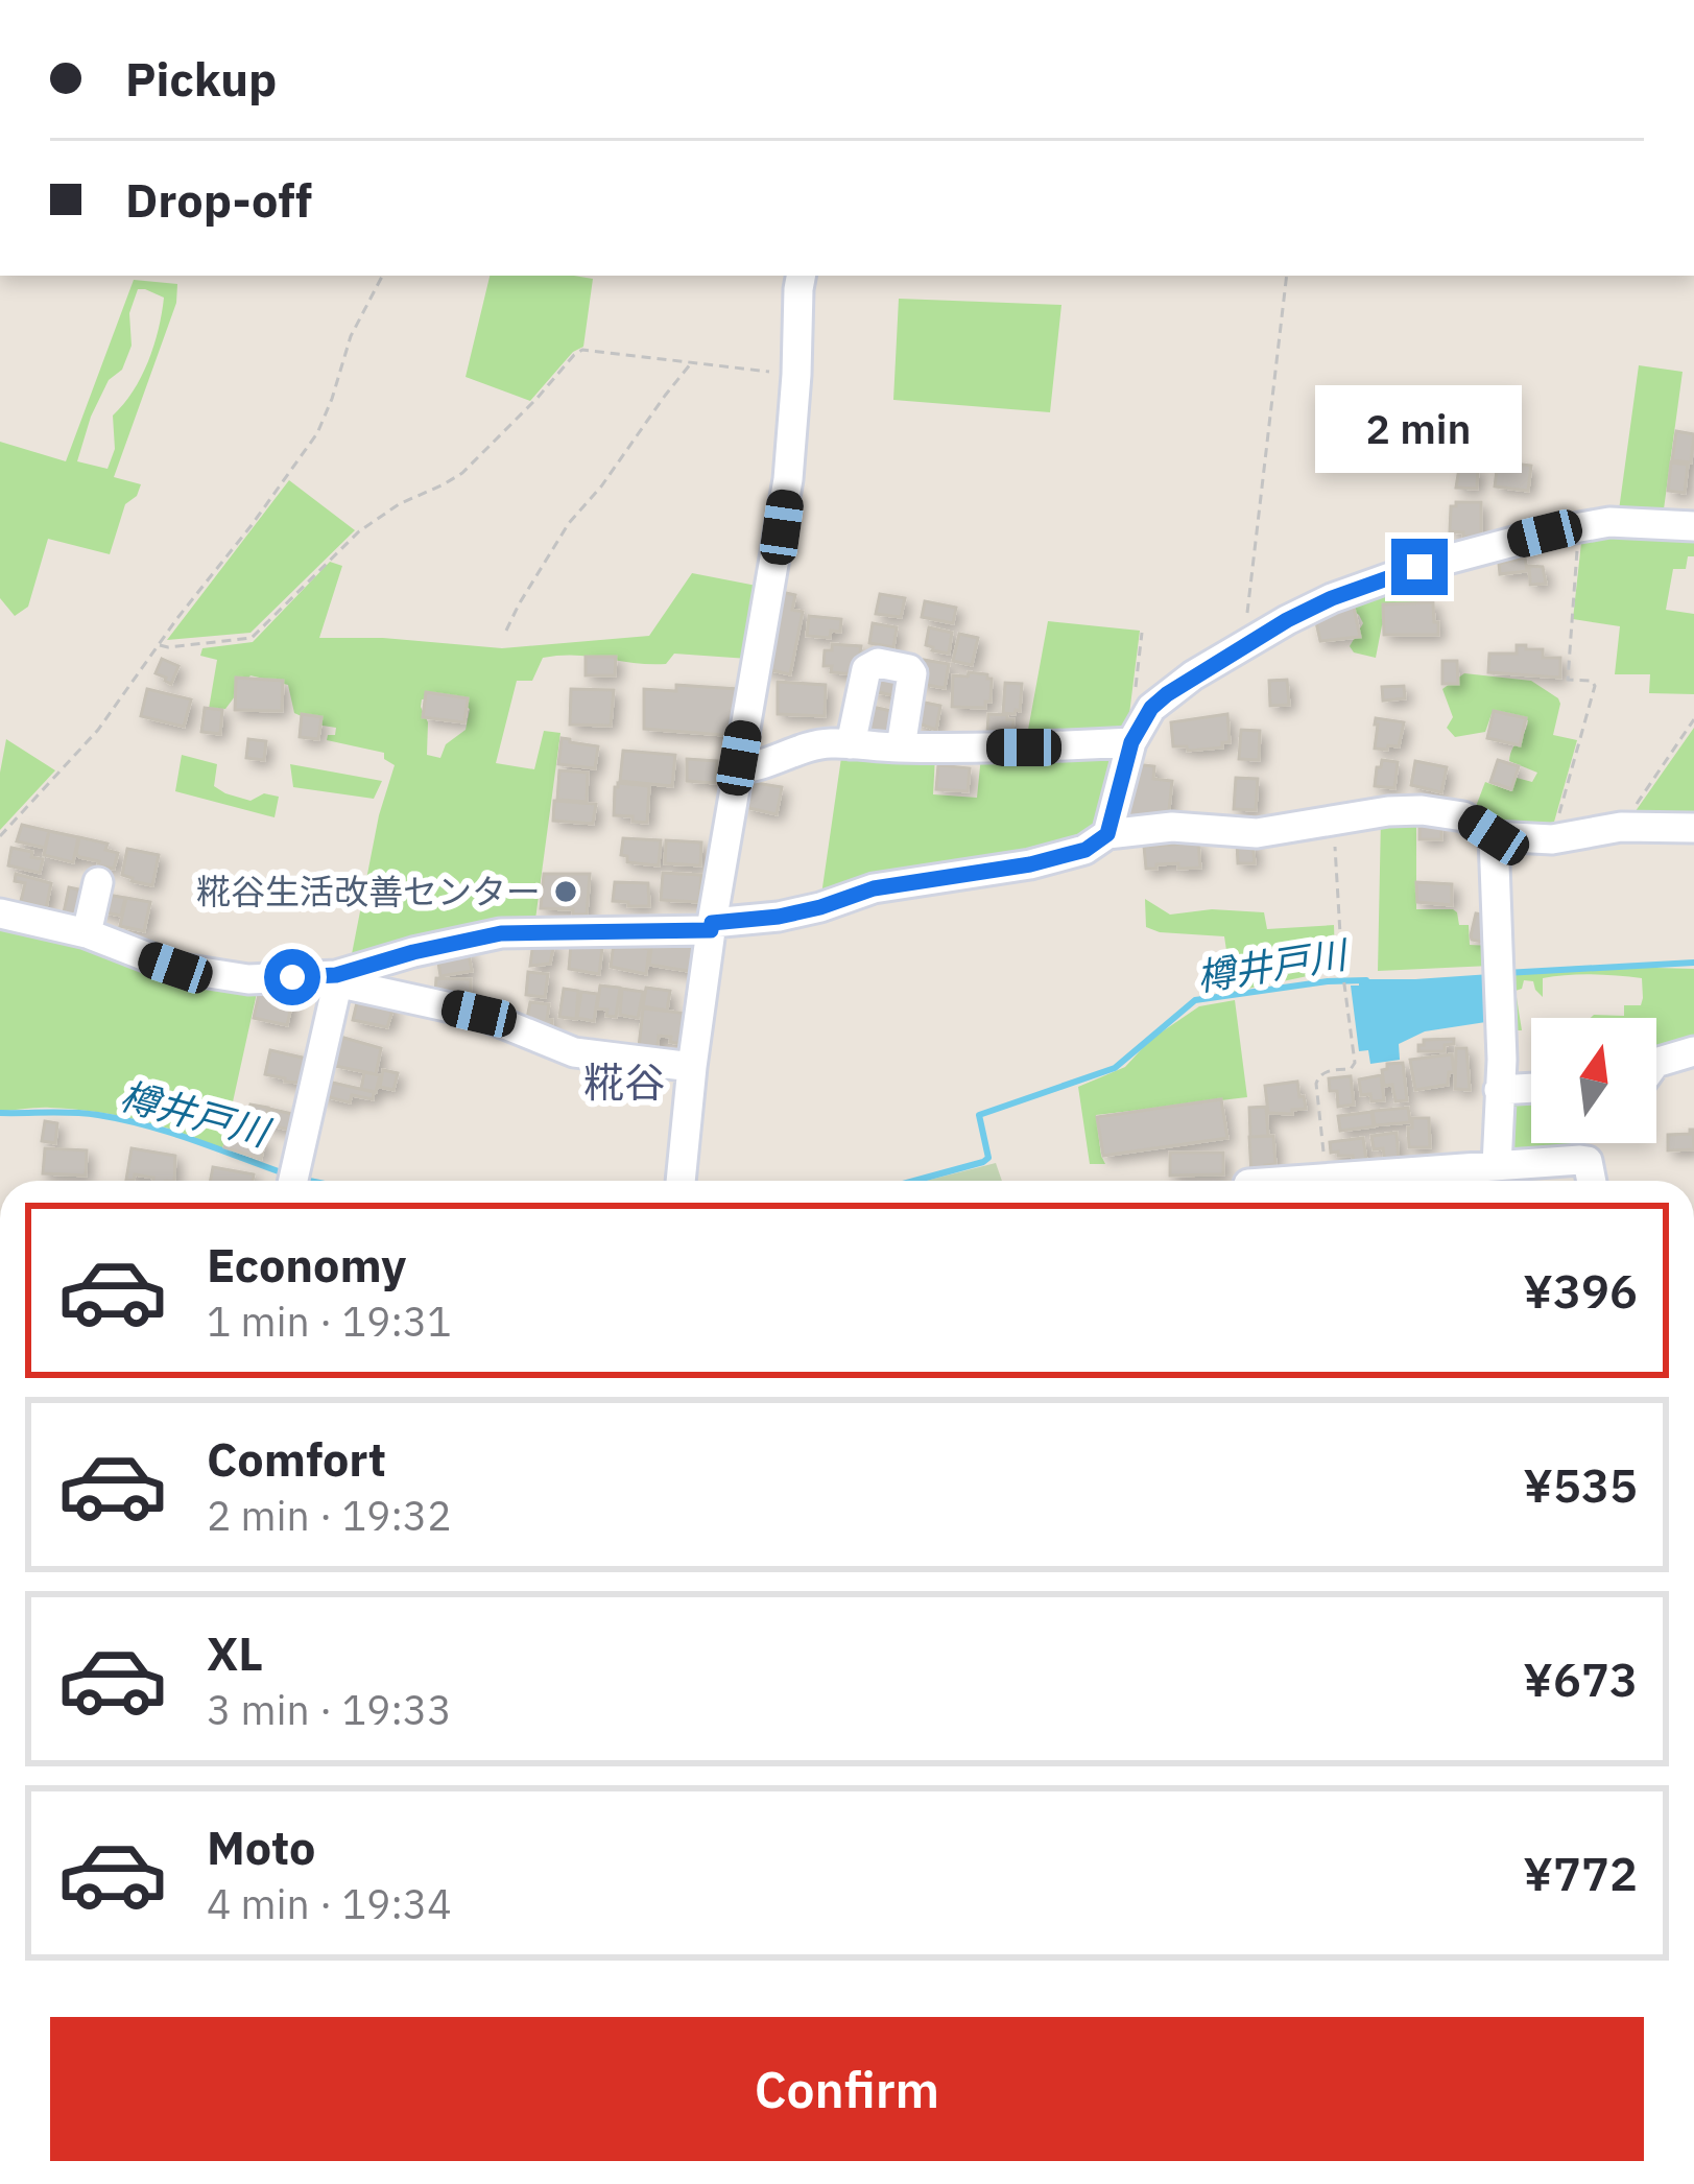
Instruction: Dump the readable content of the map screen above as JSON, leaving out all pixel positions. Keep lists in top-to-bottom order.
{
  "districts": ["糀谷"],
  "water": ["樽井戸川"],
  "places": ["糀谷生活改善センター"],
  "north": "top",
  "page": {
    "banner": ["Pickup", "Drop-off"],
    "bubble": "2 min",
    "list": [
      {
        "name": "Economy",
        "note": "1 min · 19:31",
        "value": "¥396"
      },
      {
        "name": "Comfort",
        "note": "2 min · 19:32",
        "value": "¥535"
      },
      {
        "name": "XL",
        "note": "3 min · 19:33",
        "value": "¥673"
      },
      {
        "name": "Moto",
        "note": "4 min · 19:34",
        "value": "¥772"
      }
    ],
    "buttons": "Confirm"
  }
}
